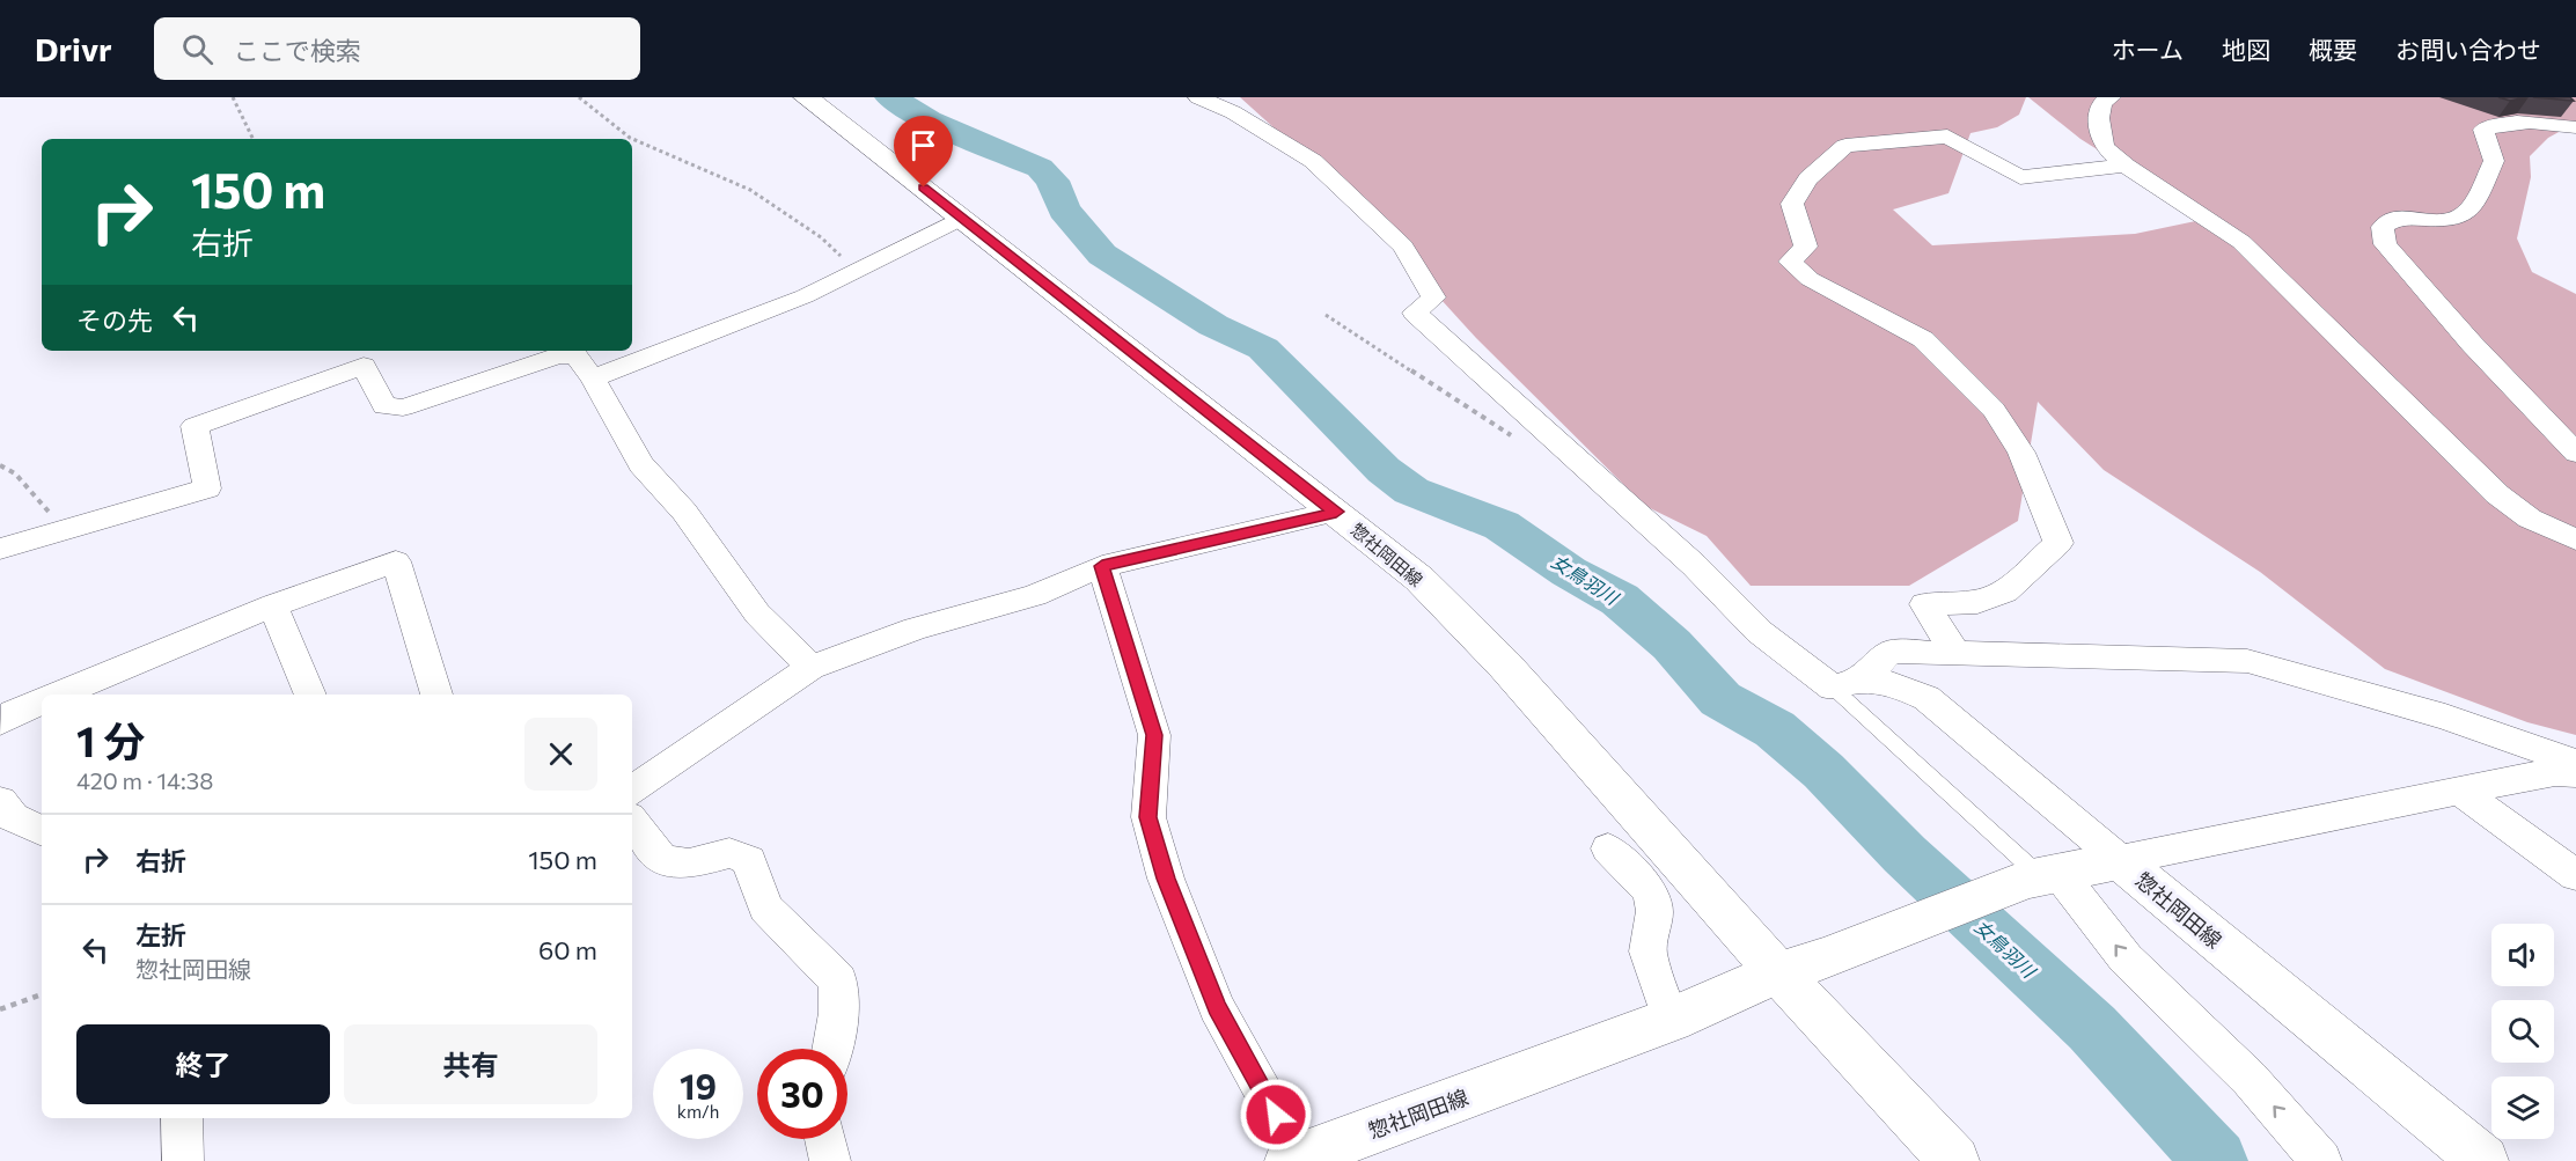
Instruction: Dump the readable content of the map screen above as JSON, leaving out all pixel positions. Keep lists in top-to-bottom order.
{
  "streets": {
    "main road": ["惣社岡田線"]
  },
  "water": ["女鳥羽川"],
  "page": {
    "header": "Drivr",
    "search": "ここで検索",
    "nav": [
      "ホーム",
      "地図",
      "概要",
      "お問い合わせ"
    ],
    "turn": ["150 m", "右折"],
    "then": "その先",
    "heading": ["1 分", "420 m · 14:38"],
    "list": [
      {
        "name": "右折",
        "value": "150 m"
      },
      {
        "name": "左折",
        "note": "惣社岡田線",
        "value": "60 m"
      }
    ],
    "buttons": ["終了", "共有"],
    "speed": "19 km/h",
    "limit": "30"
  }
}
